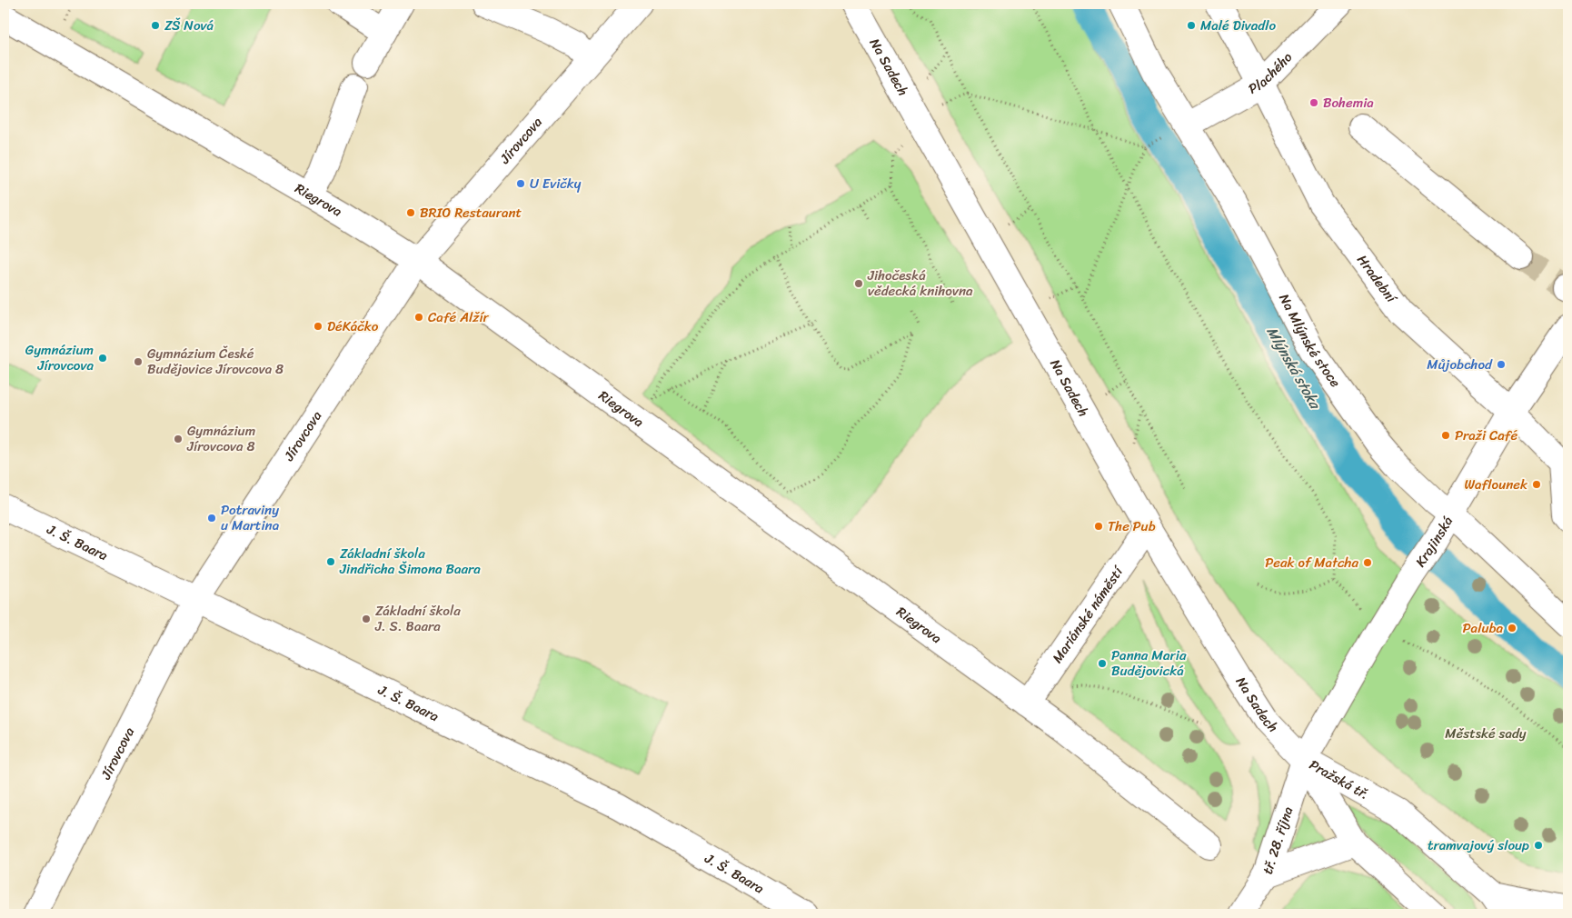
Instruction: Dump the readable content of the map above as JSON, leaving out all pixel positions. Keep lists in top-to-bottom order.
{
  "streets": {
    "street": [
      "Na Sadech",
      "Plachého",
      "Jírovcova",
      "Riegrova",
      "Hradební",
      "Na Mlýnské stoce",
      "Krajinská",
      "J. Š. Baara",
      "Mariánské náměstí",
      "Pražská tř.",
      "tř. 28. října"
    ]
  },
  "crossings": [
    ["Na Sadech", "Krajinská"],
    ["Na Sadech", "Mariánské náměstí"],
    ["Na Sadech", "Pražská tř."],
    ["Na Sadech", "tř. 28. října"],
    ["Plachého", "Hradební"],
    ["Plachého", "Na Mlýnské stoce"],
    ["Jírovcova", "Riegrova"],
    ["Jírovcova", "J. Š. Baara"],
    ["Riegrova", "Mariánské náměstí"],
    ["Hradební", "Krajinská"],
    ["Na Mlýnské stoce", "Krajinská"],
    ["Krajinská", "Pražská tř."],
    ["Krajinská", "tř. 28. října"],
    ["Pražská tř.", "tř. 28. října"]
  ],
  "water": ["Mlýnská stoka"],
  "parks": ["Městské sady"],
  "places": [
    "ZŠ Nová",
    "Malé Divadlo",
    "Bohemia",
    "U Evičky",
    "BRIO Restaurant",
    "Jihočeská vědecká knihovna",
    "Café Alžír",
    "DéKáčko",
    "Gymnázium Jírovcova",
    "Gymnázium České Budějovice Jírovcova 8",
    "Můjobchod",
    "Praži Café",
    "Gymnázium Jírovcova 8",
    "Waflounek",
    "Potraviny u Martina",
    "The Pub",
    "Základní škola Jindřicha Šimona Baara",
    "Peak of Matcha",
    "Základní škola J. S. Baara",
    "Paluba",
    "Panna Maria Budějovická",
    "tramvajový sloup"
  ]
}
